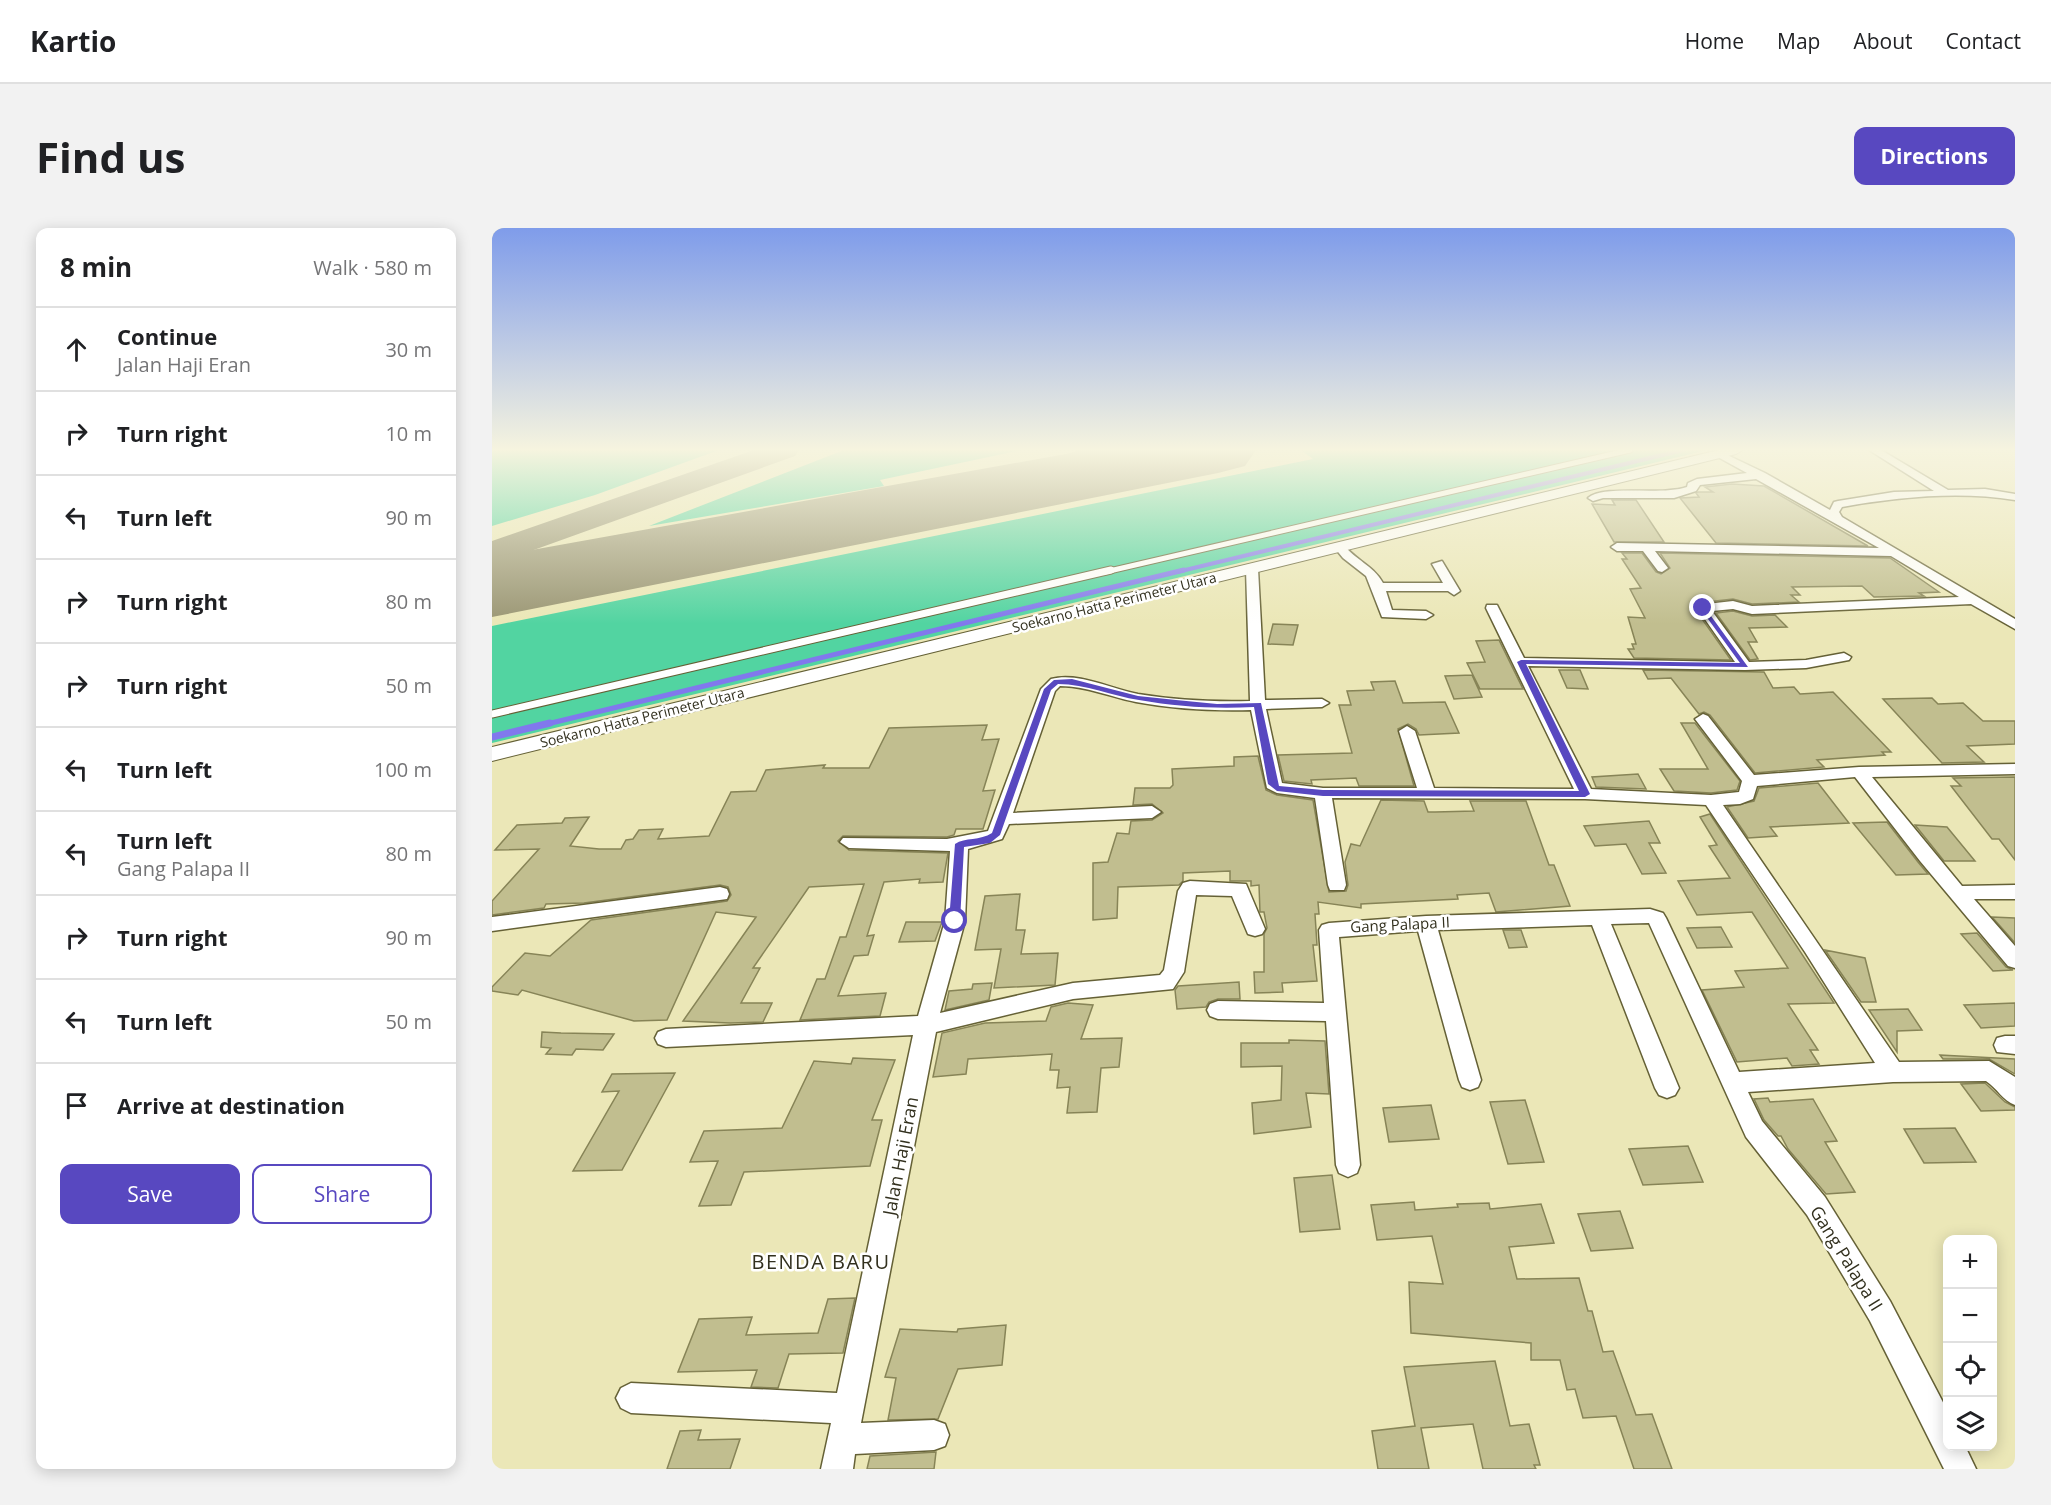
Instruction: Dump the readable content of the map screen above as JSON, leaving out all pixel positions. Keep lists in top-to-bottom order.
{
  "streets": {
    "main road": ["Soekarno Hatta Perimeter Utara"],
    "street": ["Gang Palapa II", "Jalan Haji Eran"]
  },
  "districts": ["BENDA BARU"],
  "page": {
    "header": "Kartio",
    "nav": [
      "Home",
      "Map",
      "About",
      "Contact"
    ],
    "buttons": [
      "Directions",
      ["Save", "Share"]
    ],
    "title": "Find us",
    "heading": ["8 min", "Walk · 580 m"],
    "list": [
      ["Continue", "Jalan Haji Eran", "30 m"],
      ["Turn right", "10 m"],
      ["Turn left", "90 m"],
      ["Turn right", "80 m"],
      ["Turn right", "50 m"],
      ["Turn left", "100 m"],
      ["Turn left", "Gang Palapa II", "80 m"],
      ["Turn right", "90 m"],
      ["Turn left", "50 m"],
      "Arrive at destination"
    ],
    "map_buttons": ["+", "−"]
  }
}
